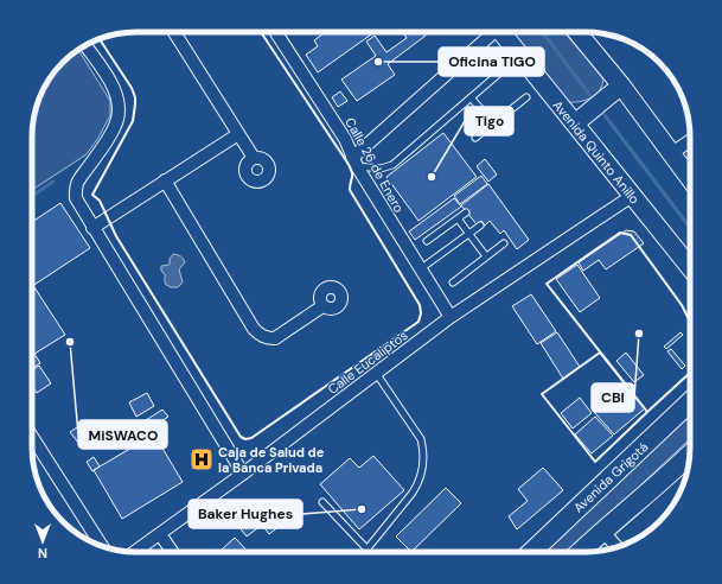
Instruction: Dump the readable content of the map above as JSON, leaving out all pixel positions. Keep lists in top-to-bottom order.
{
  "streets": {
    "highway": ["Avenida Grigotá"],
    "main road": ["Avenida Quinto Anillo"],
    "street": ["Calle 26 de Enero", "Calle Eucaliptos"]
  },
  "crossings": [
    ["Avenida Quinto Anillo", "Calle Eucaliptos"],
    ["Calle 26 de Enero", "Calle Eucaliptos"]
  ],
  "places": {
    "other": [
      "Oficina TIGO",
      "Tigo",
      "CBI",
      "MiSWACO",
      "Baker Hughes"
    ],
    "hospital": ["Caja de Salud de la Banca Privada"]
  },
  "north": "bottom"
}
